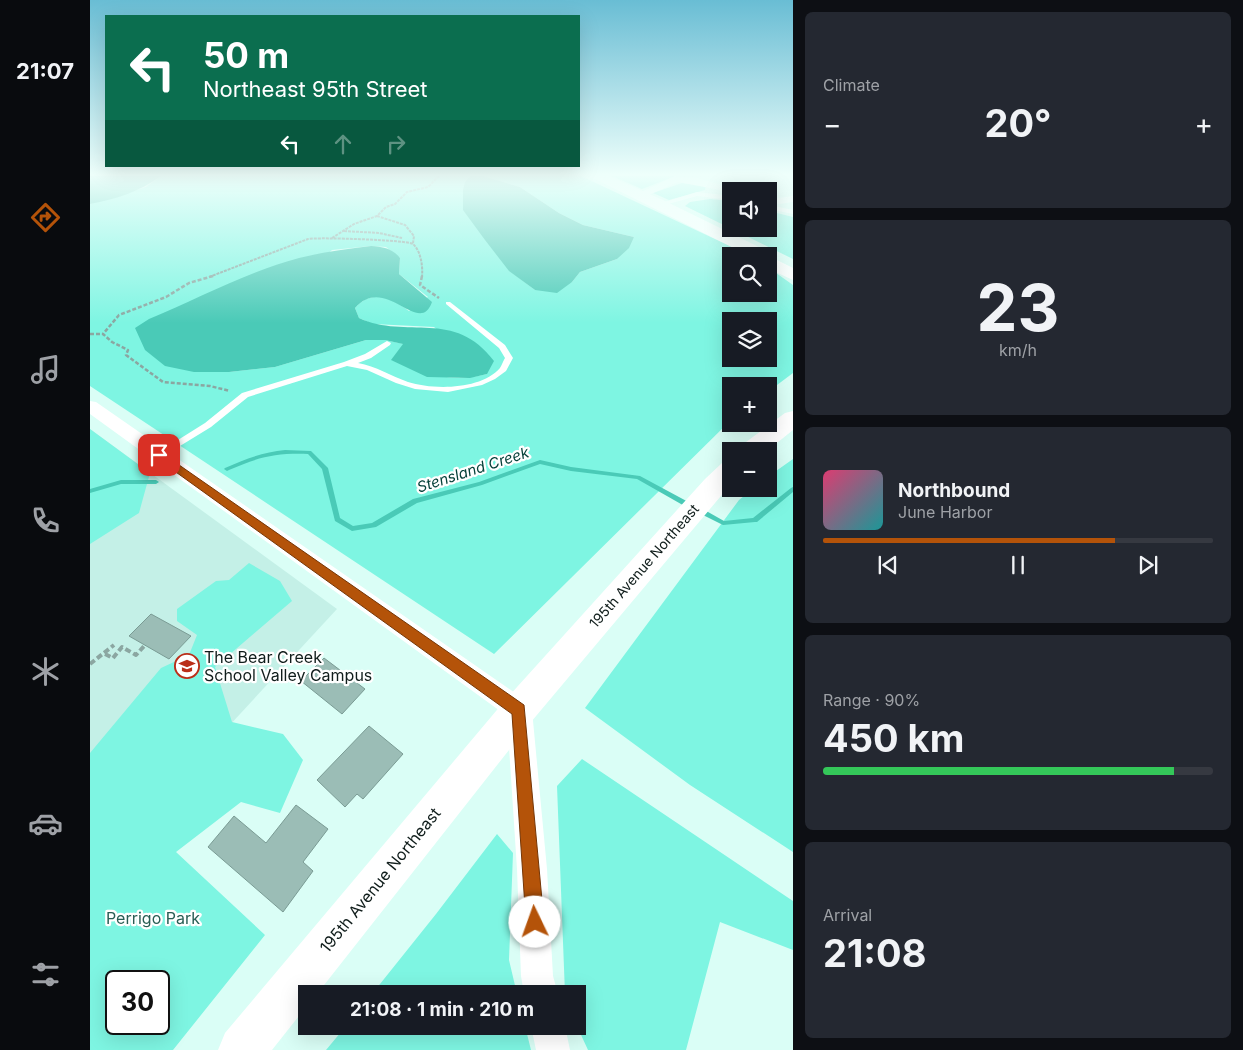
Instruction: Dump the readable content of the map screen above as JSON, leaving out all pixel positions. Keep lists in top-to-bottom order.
{
  "streets": {
    "street": ["195th Avenue Northeast"]
  },
  "water": ["Stensland Creek"],
  "parks": ["Perrigo Park"],
  "places": {
    "school or university": ["The Bear Creek School Valley Campus"]
  },
  "page": {
    "tabs": "21:07",
    "tile": [
      "Climate",
      ["23", "km/h"],
      ["Range · 90%", "450 km"],
      ["Arrival", "21:08"]
    ],
    "turn": ["50 m", "Northeast 95th Street"],
    "heat": ["−", "20°", "+"],
    "map_buttons": ["+", "−"],
    "song": ["Northbound", "June Harbor"],
    "limit": "30",
    "trip": "21:08 · 1 min · 210 m"
  }
}
